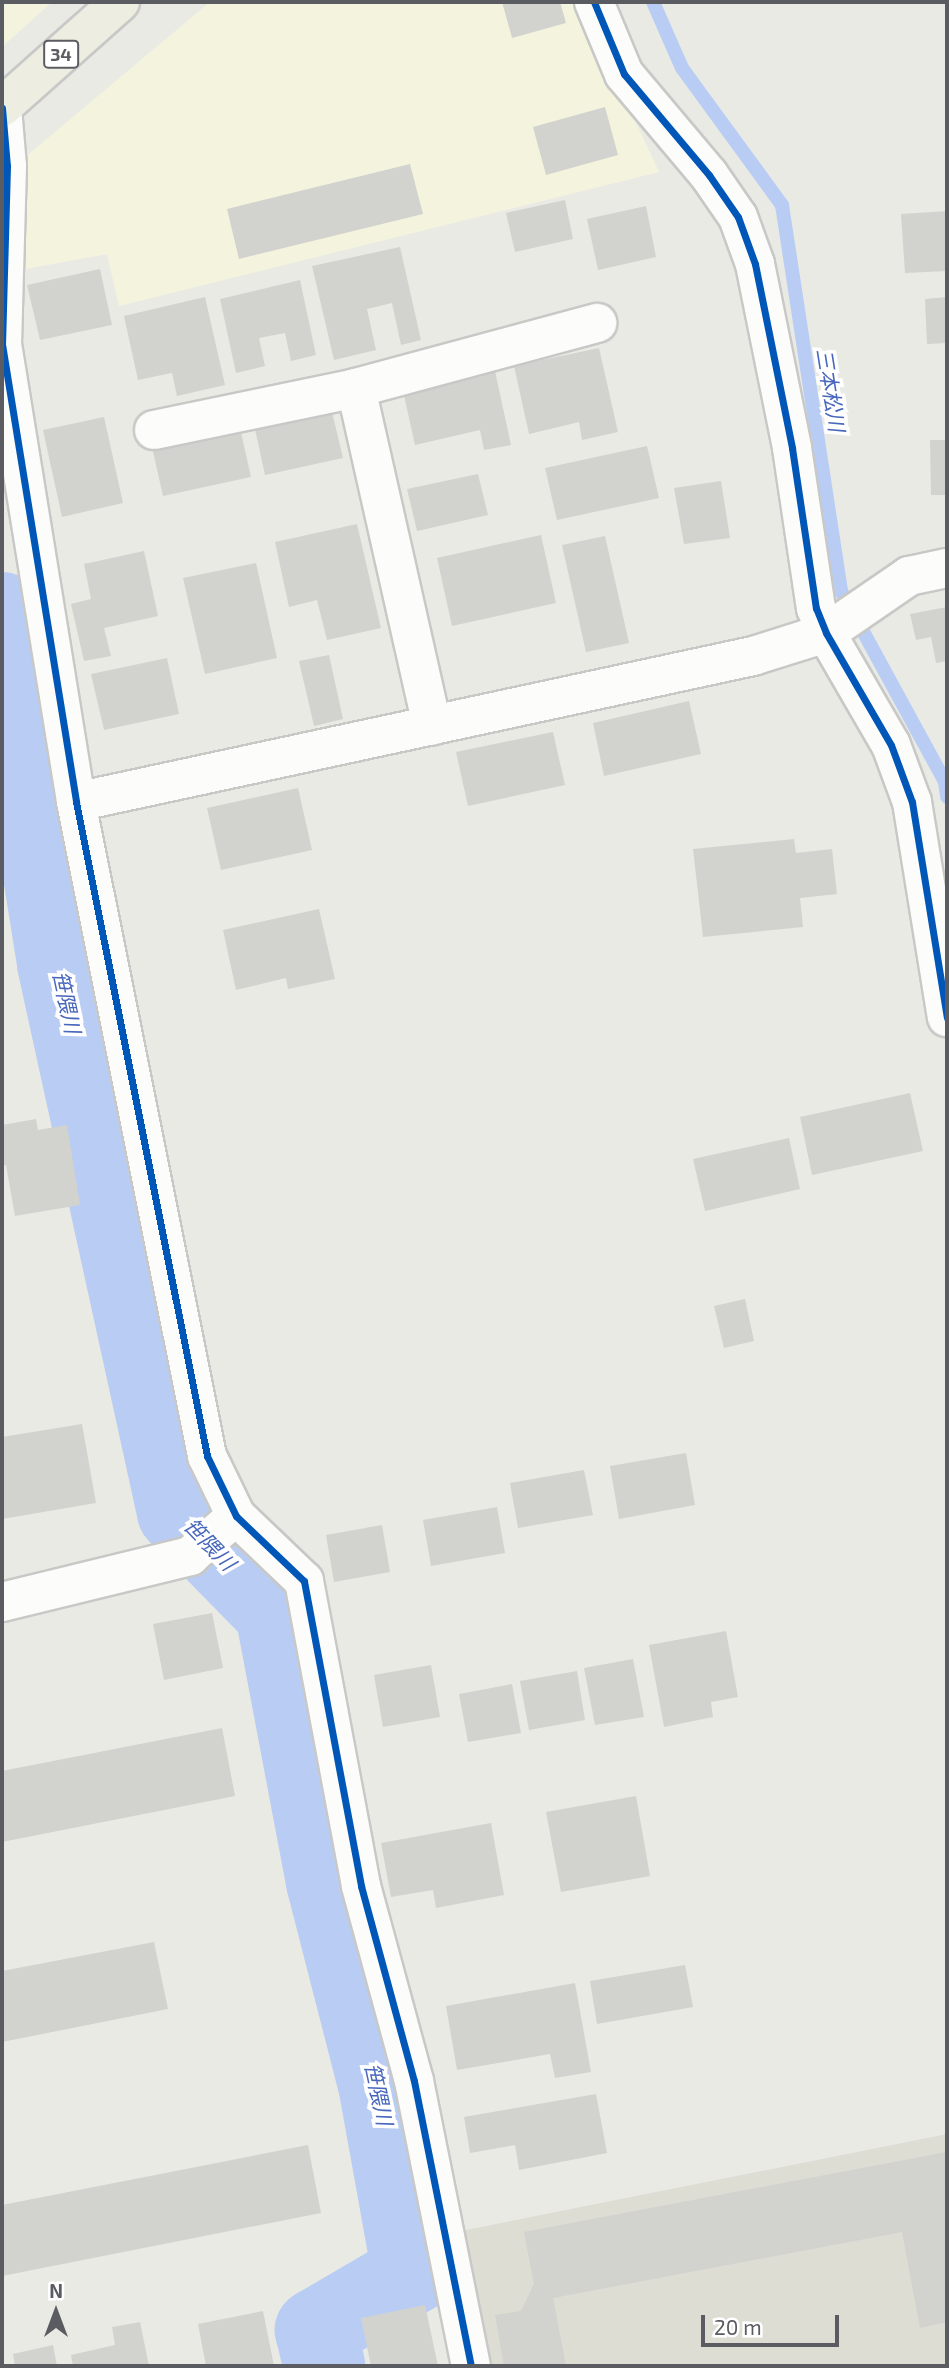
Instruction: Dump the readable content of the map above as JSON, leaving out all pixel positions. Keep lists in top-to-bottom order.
{
  "streets": {
    "highway": ["34"]
  },
  "water": ["三本松川", "笹隈川"],
  "scale_bar": "20 m",
  "north": "top"
}
